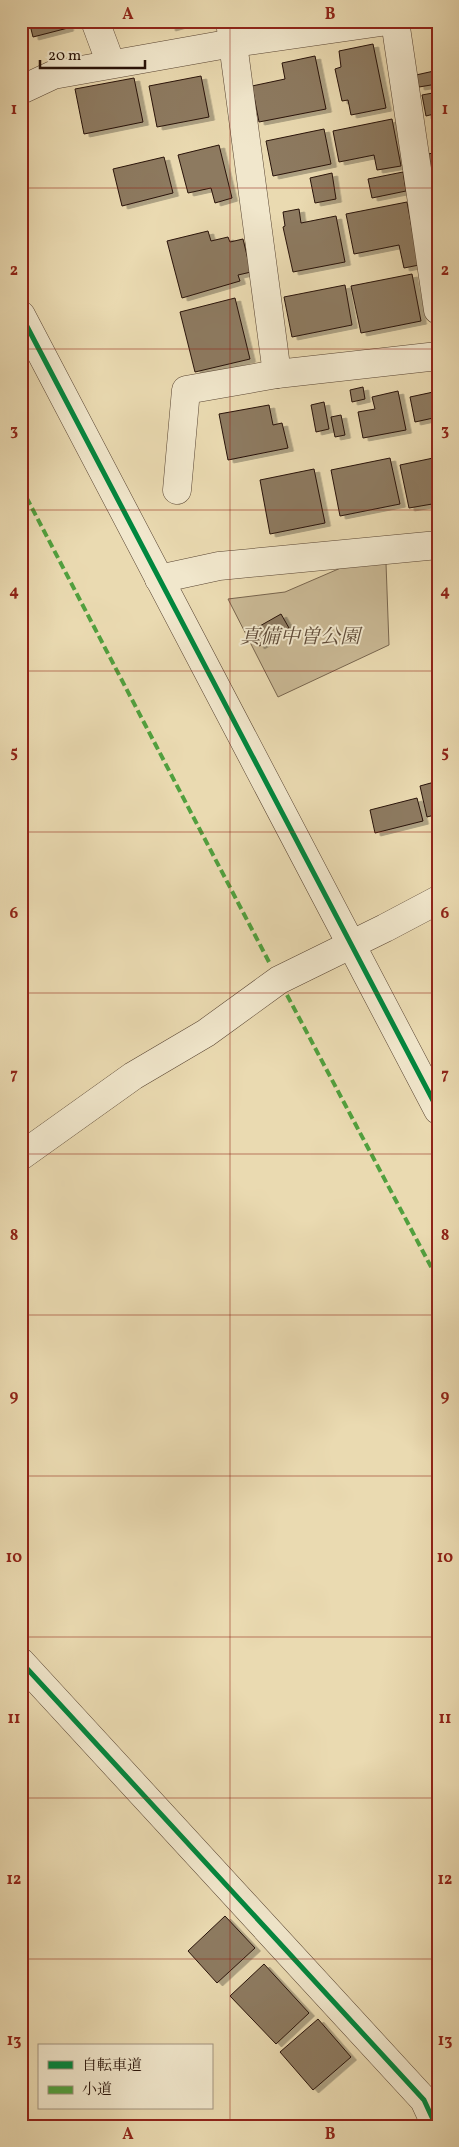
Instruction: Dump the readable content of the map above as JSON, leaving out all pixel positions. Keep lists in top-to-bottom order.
{
  "parks": ["真備中曽公園"],
  "legend": ["自転車道", "小道"],
  "scale_bar": "20 m",
  "grid": {
    "columns": ["A", "B"],
    "rows": [
      "1",
      "2",
      "3",
      "4",
      "5",
      "6",
      "7",
      "8",
      "9",
      "10",
      "11",
      "12",
      "13"
    ]
  }
}
